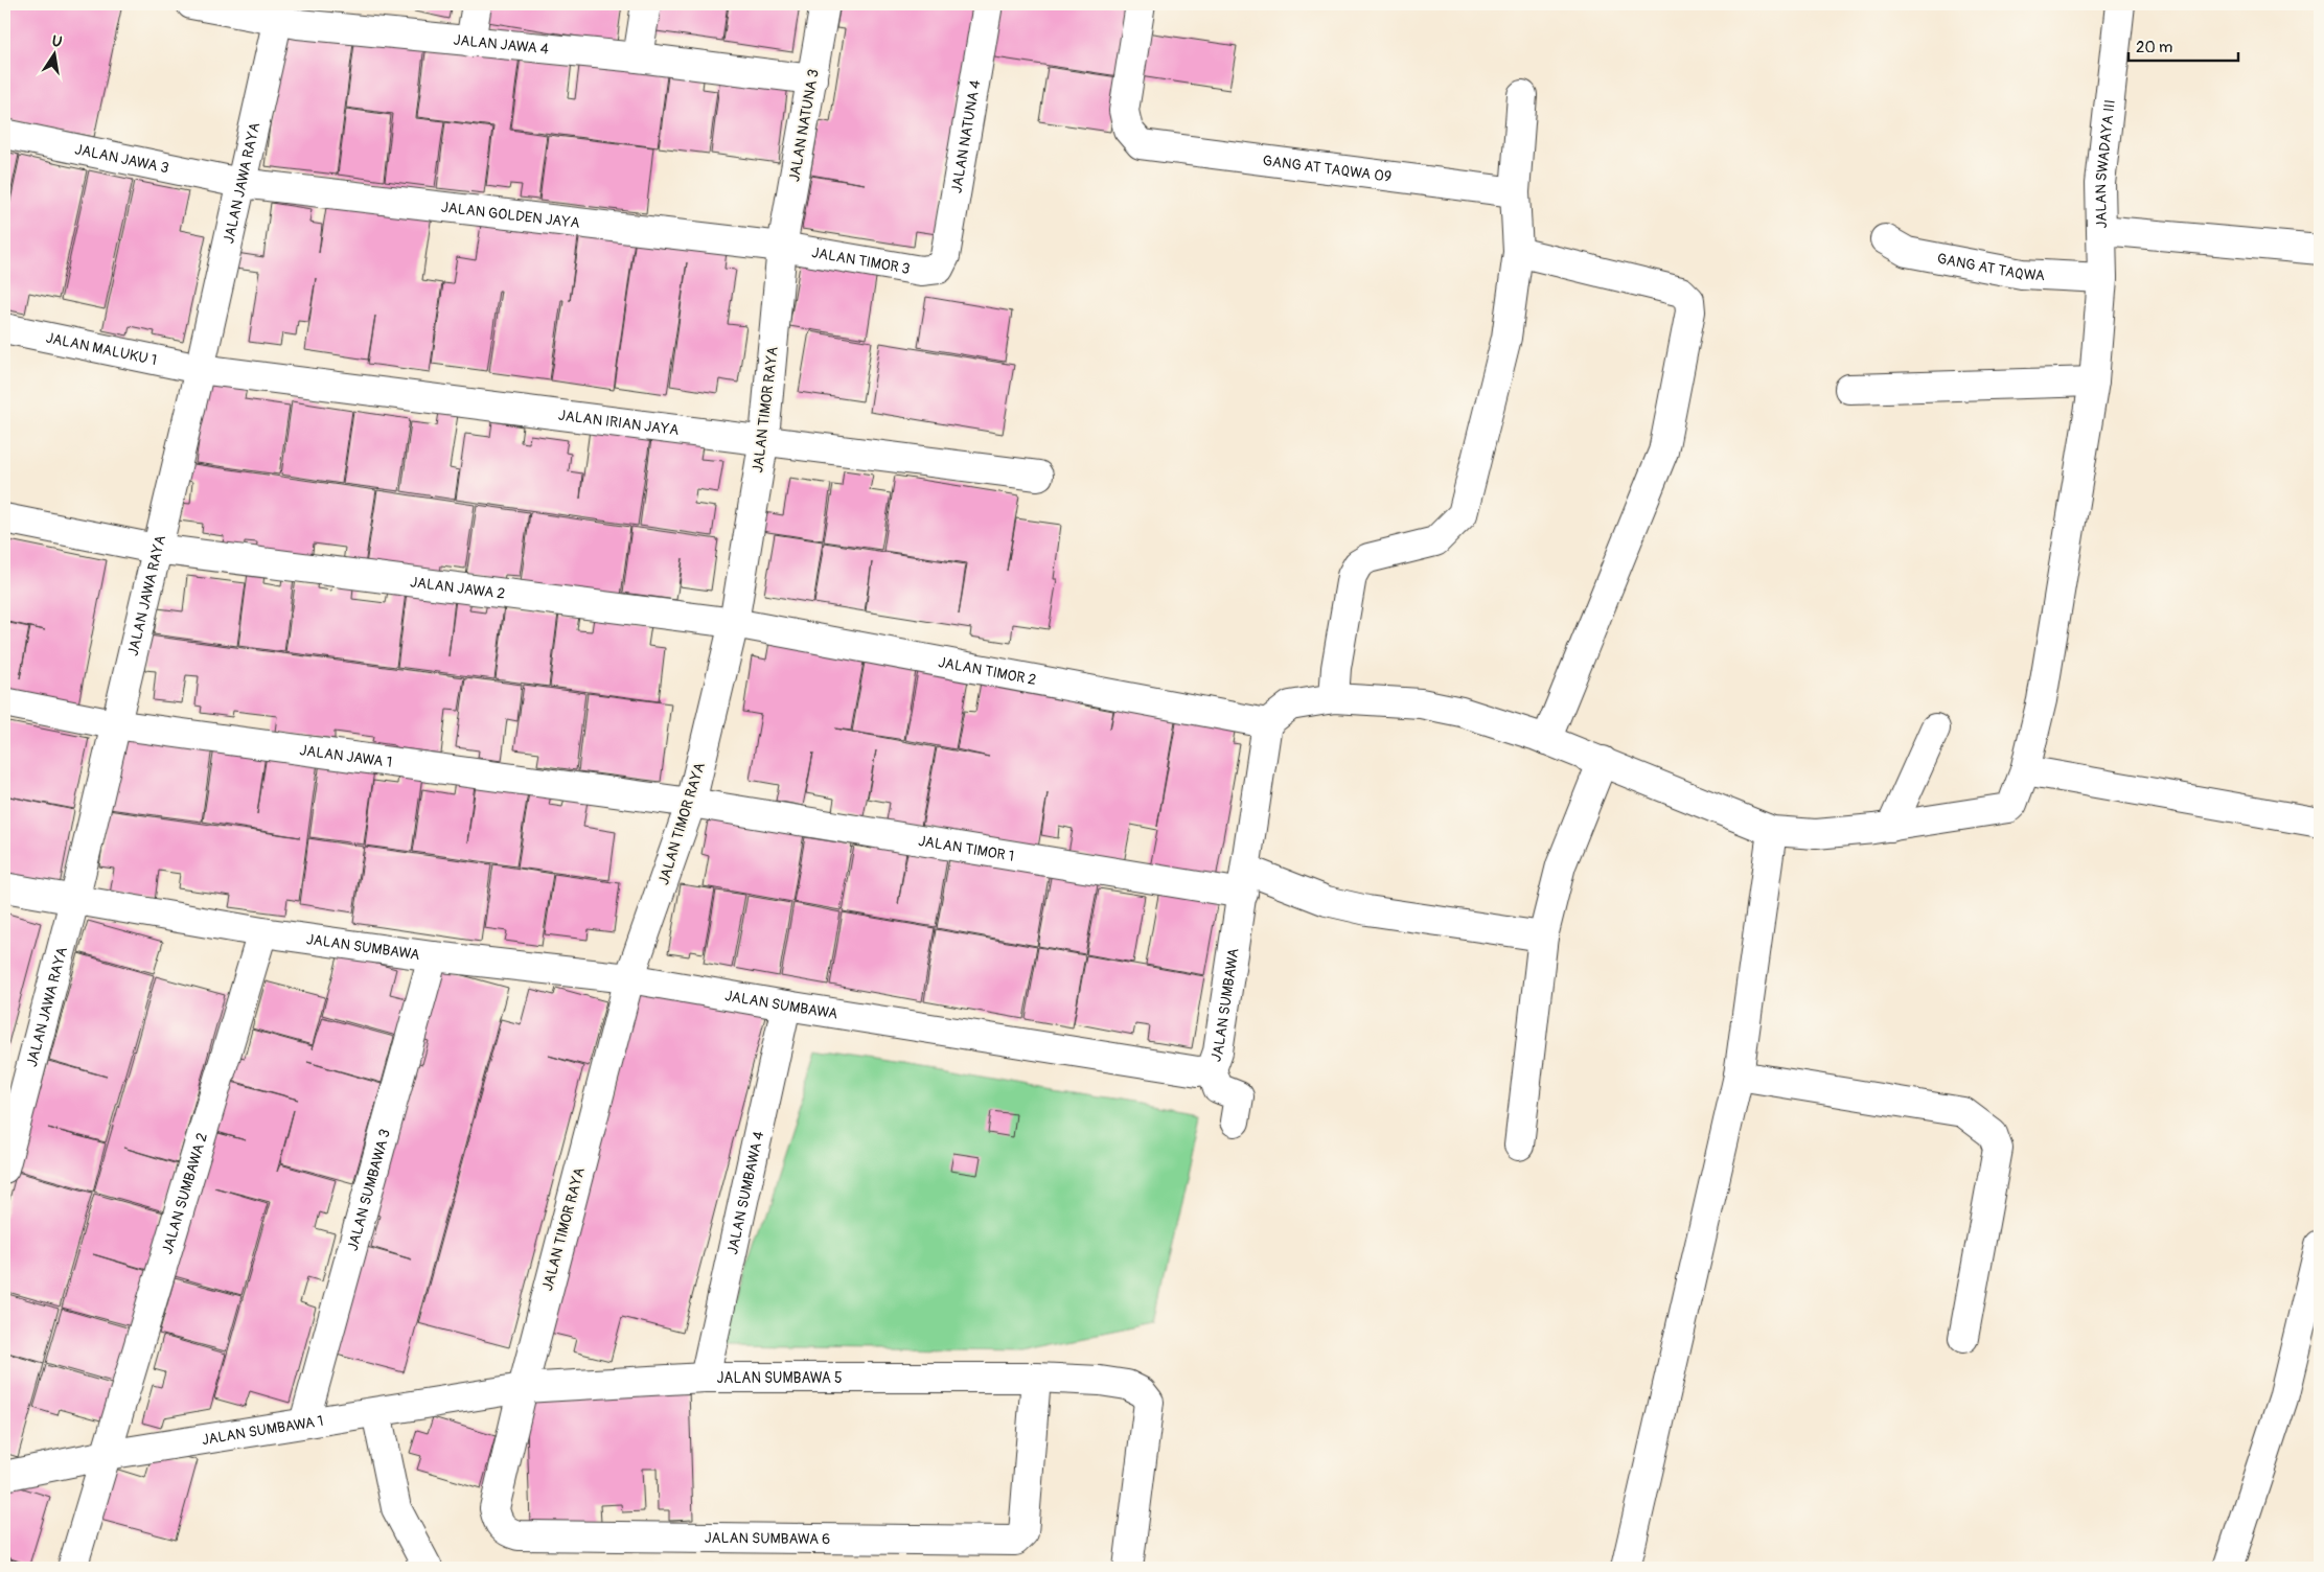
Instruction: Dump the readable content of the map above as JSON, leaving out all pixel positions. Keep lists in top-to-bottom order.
{
  "streets": {
    "street": [
      "JALAN JAWA 4",
      "JALAN NATUNA 3",
      "JALAN NATUNA 4",
      "JALAN JAWA 3",
      "JALAN SWADAYA III",
      "GANG AT TAQWA 09",
      "JALAN JAWA RAYA",
      "JALAN GOLDEN JAYA",
      "JALAN TIMOR 3",
      "GANG AT TAQWA",
      "JALAN MALUKU 1",
      "JALAN TIMOR RAYA",
      "JALAN IRIAN JAYA",
      "JALAN JAWA 2",
      "JALAN TIMOR 2",
      "JALAN JAWA 1",
      "JALAN TIMOR 1",
      "JALAN SUMBAWA",
      "JALAN SUMBAWA 3",
      "JALAN SUMBAWA 4",
      "JALAN SUMBAWA 2",
      "JALAN SUMBAWA 5",
      "JALAN SUMBAWA 1",
      "JALAN SUMBAWA 6"
    ]
  },
  "crossings": [
    ["JALAN JAWA 4", "JALAN NATUNA 3"],
    ["JALAN JAWA 4", "JALAN JAWA RAYA"],
    ["JALAN NATUNA 3", "JALAN GOLDEN JAYA"],
    ["JALAN NATUNA 3", "JALAN TIMOR 3"],
    ["JALAN NATUNA 3", "JALAN TIMOR RAYA"],
    ["JALAN NATUNA 4", "JALAN TIMOR 3"],
    ["JALAN JAWA 3", "JALAN JAWA RAYA"],
    ["JALAN JAWA 3", "JALAN GOLDEN JAYA"],
    ["JALAN JAWA RAYA", "JALAN GOLDEN JAYA"],
    ["JALAN JAWA RAYA", "JALAN MALUKU 1"],
    ["JALAN JAWA RAYA", "JALAN IRIAN JAYA"],
    ["JALAN JAWA RAYA", "JALAN JAWA 2"],
    ["JALAN JAWA RAYA", "JALAN JAWA 1"],
    ["JALAN JAWA RAYA", "JALAN SUMBAWA"],
    ["JALAN GOLDEN JAYA", "JALAN TIMOR 3"],
    ["JALAN GOLDEN JAYA", "JALAN TIMOR RAYA"],
    ["JALAN TIMOR 3", "JALAN TIMOR RAYA"],
    ["JALAN MALUKU 1", "JALAN IRIAN JAYA"],
    ["JALAN TIMOR RAYA", "JALAN IRIAN JAYA"],
    ["JALAN TIMOR RAYA", "JALAN JAWA 2"],
    ["JALAN TIMOR RAYA", "JALAN TIMOR 2"],
    ["JALAN TIMOR RAYA", "JALAN JAWA 1"],
    ["JALAN TIMOR RAYA", "JALAN TIMOR 1"],
    ["JALAN TIMOR RAYA", "JALAN SUMBAWA"],
    ["JALAN TIMOR RAYA", "JALAN SUMBAWA 5"],
    ["JALAN TIMOR RAYA", "JALAN SUMBAWA 1"],
    ["JALAN TIMOR RAYA", "JALAN SUMBAWA 6"],
    ["JALAN JAWA 2", "JALAN TIMOR 2"],
    ["JALAN TIMOR 2", "JALAN SUMBAWA"],
    ["JALAN JAWA 1", "JALAN TIMOR 1"],
    ["JALAN TIMOR 1", "JALAN SUMBAWA"],
    ["JALAN SUMBAWA", "JALAN SUMBAWA 3"],
    ["JALAN SUMBAWA", "JALAN SUMBAWA 4"],
    ["JALAN SUMBAWA", "JALAN SUMBAWA 2"],
    ["JALAN SUMBAWA 3", "JALAN SUMBAWA 1"],
    ["JALAN SUMBAWA 4", "JALAN SUMBAWA 5"],
    ["JALAN SUMBAWA 2", "JALAN SUMBAWA 1"],
    ["JALAN SUMBAWA 5", "JALAN SUMBAWA 1"],
    ["JALAN SUMBAWA 5", "JALAN SUMBAWA 6"],
    ["JALAN SUMBAWA 1", "JALAN SUMBAWA 6"]
  ],
  "scale_bar": "20 m",
  "north": "top"
}
